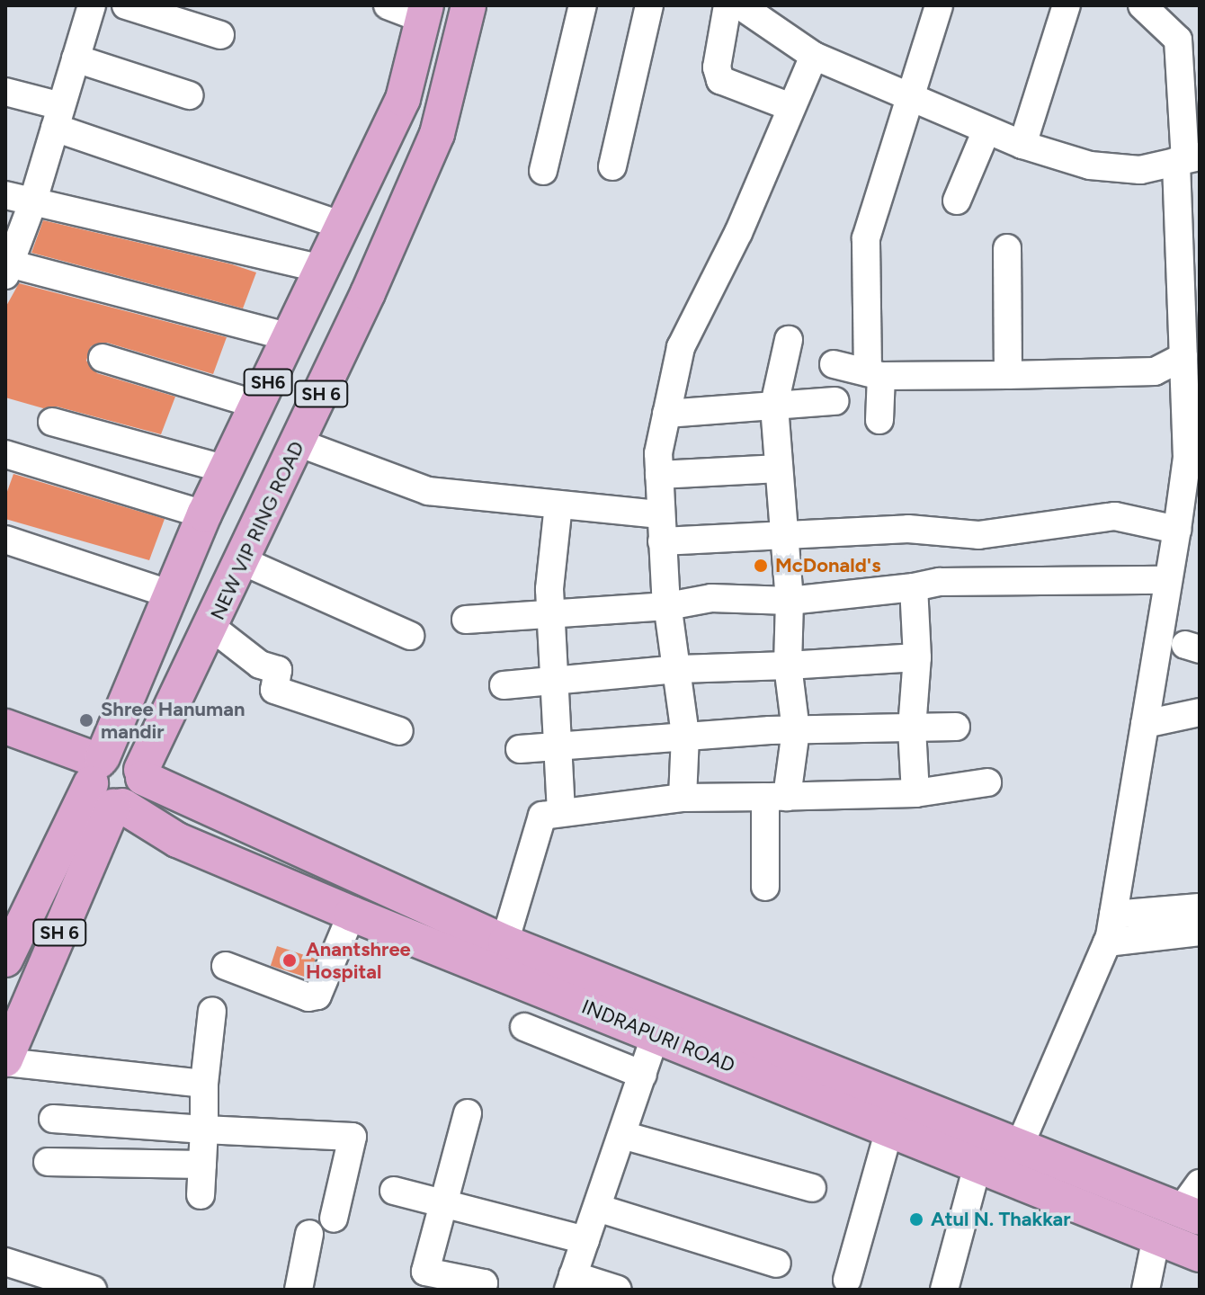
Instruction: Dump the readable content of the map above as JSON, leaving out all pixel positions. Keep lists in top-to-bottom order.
{
  "streets": {
    "main road": [
      "SH6",
      "SH 6",
      "NEW VIP RING ROAD",
      "INDRAPURI ROAD"
    ]
  },
  "crossings": [
    ["SH6", "SH 6"],
    ["SH6", "NEW VIP RING ROAD"],
    ["SH6", "INDRAPURI ROAD"],
    ["SH 6", "NEW VIP RING ROAD"],
    ["SH 6", "INDRAPURI ROAD"],
    ["NEW VIP RING ROAD", "INDRAPURI ROAD"]
  ],
  "places": [
    "McDonald's",
    "Shree Hanuman mandir",
    "Anantshree Hospital",
    "Atul N. Thakkar"
  ]
}
